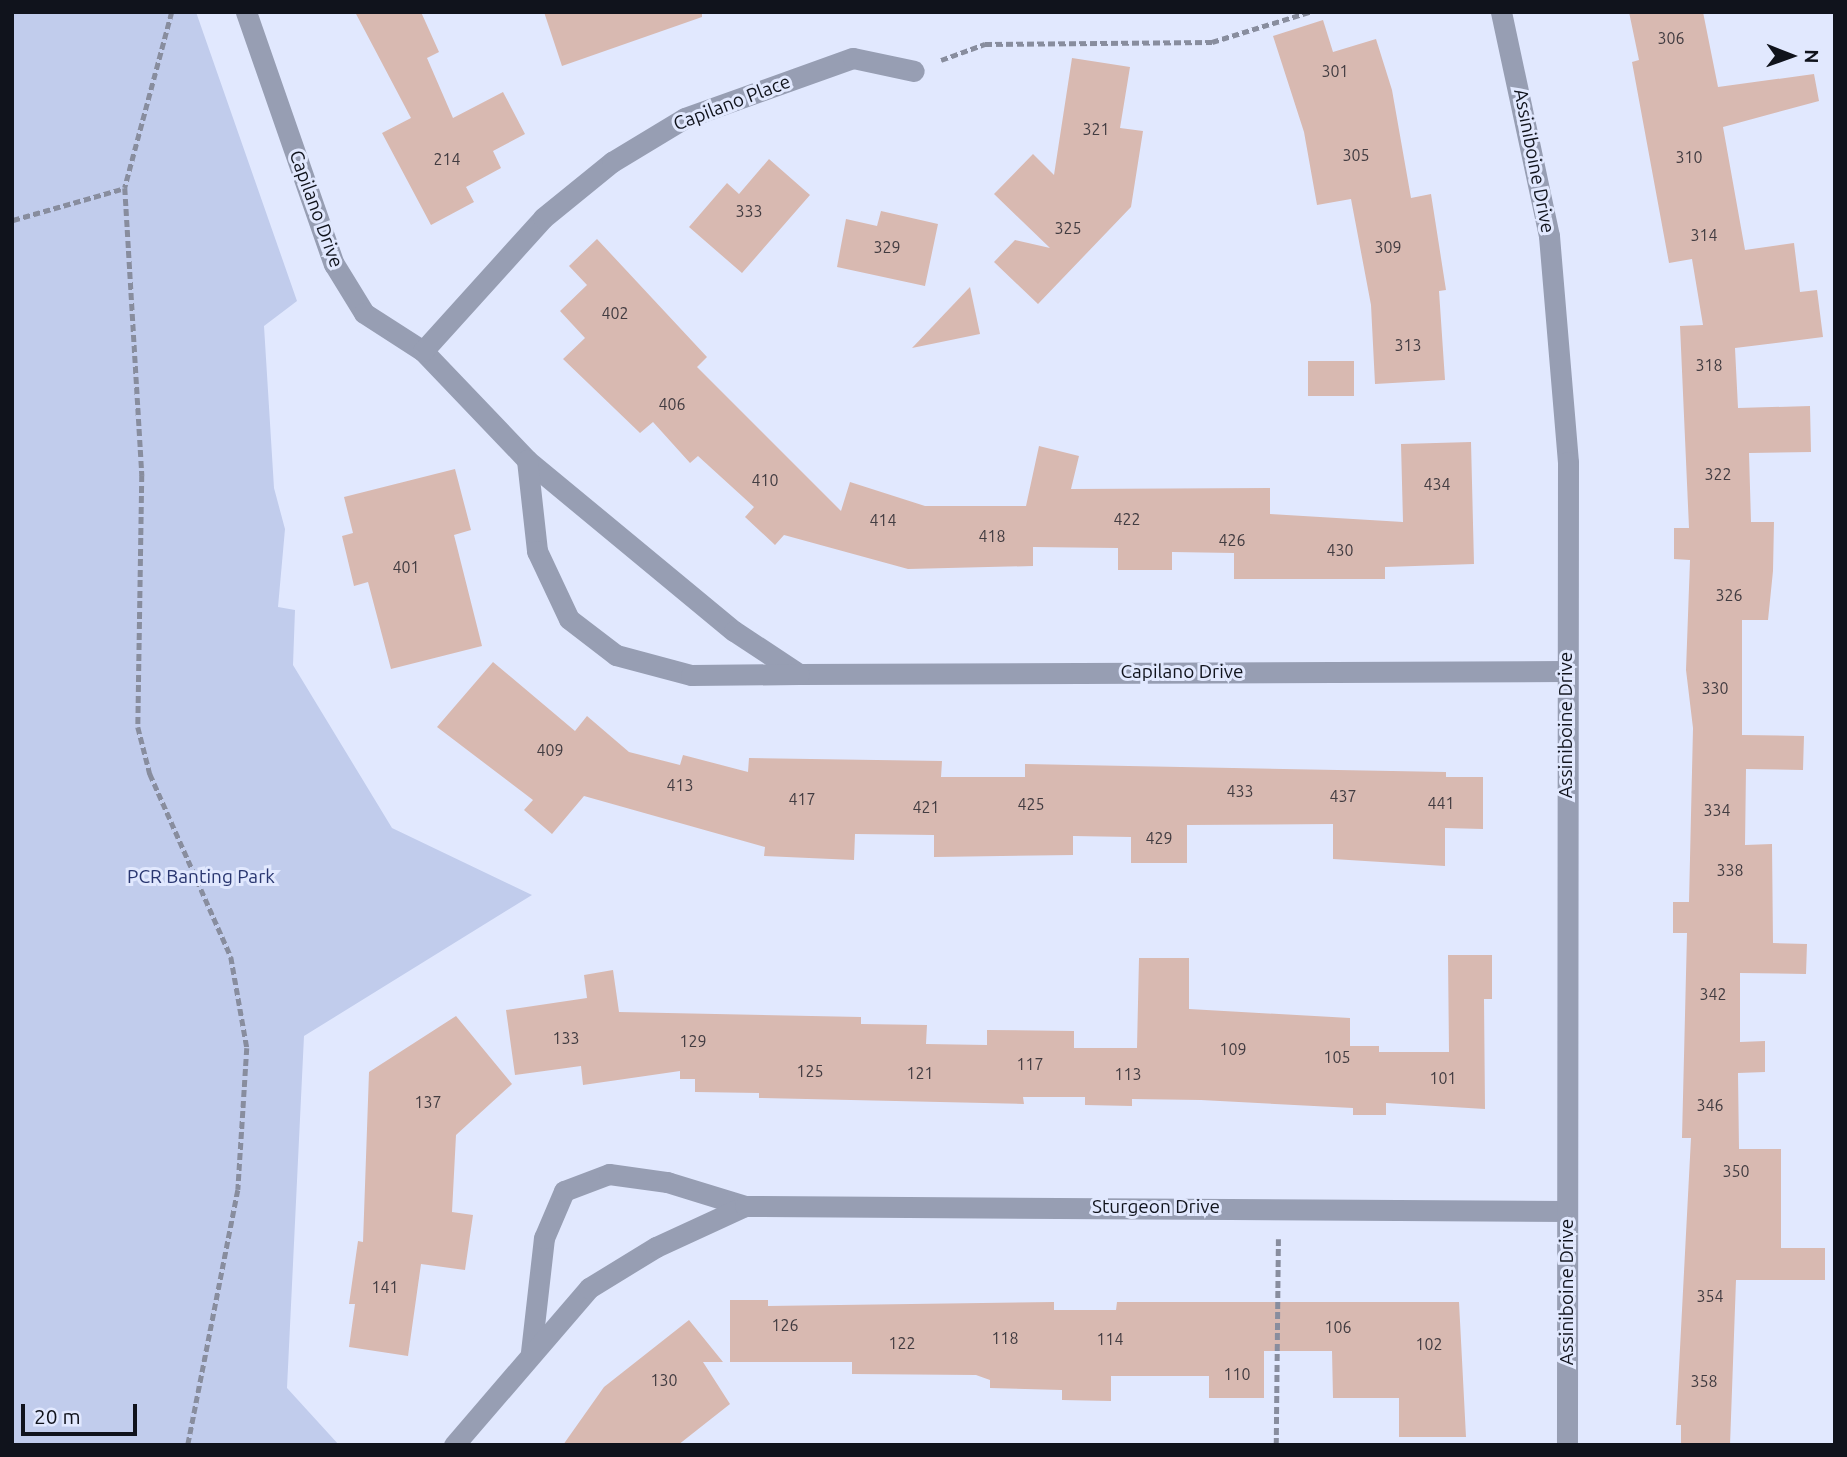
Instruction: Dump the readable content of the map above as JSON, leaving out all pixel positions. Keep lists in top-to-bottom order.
{
  "streets": {
    "street": [
      "Capilano Place",
      "Assiniboine Drive",
      "Capilano Drive",
      "Sturgeon Drive"
    ]
  },
  "crossings": [
    ["Capilano Place", "Capilano Drive"],
    ["Assiniboine Drive", "Capilano Drive"],
    ["Assiniboine Drive", "Sturgeon Drive"]
  ],
  "parks": ["PCR Banting Park"],
  "house_numbers": [
    "306",
    "301",
    "321",
    "305",
    "310",
    "214",
    "333",
    "325",
    "314",
    "329",
    "309",
    "402",
    "313",
    "318",
    "406",
    "322",
    "410",
    "434",
    "422",
    "414",
    "418",
    "426",
    "430",
    "401",
    "326",
    "330",
    "409",
    "413",
    "433",
    "437",
    "417",
    "441",
    "425",
    "421",
    "334",
    "429",
    "338",
    "342",
    "133",
    "129",
    "109",
    "105",
    "117",
    "125",
    "121",
    "113",
    "101",
    "137",
    "346",
    "350",
    "141",
    "354",
    "126",
    "106",
    "118",
    "114",
    "122",
    "102",
    "110",
    "130",
    "358"
  ],
  "scale_bar": "20 m",
  "north": "right"
}
